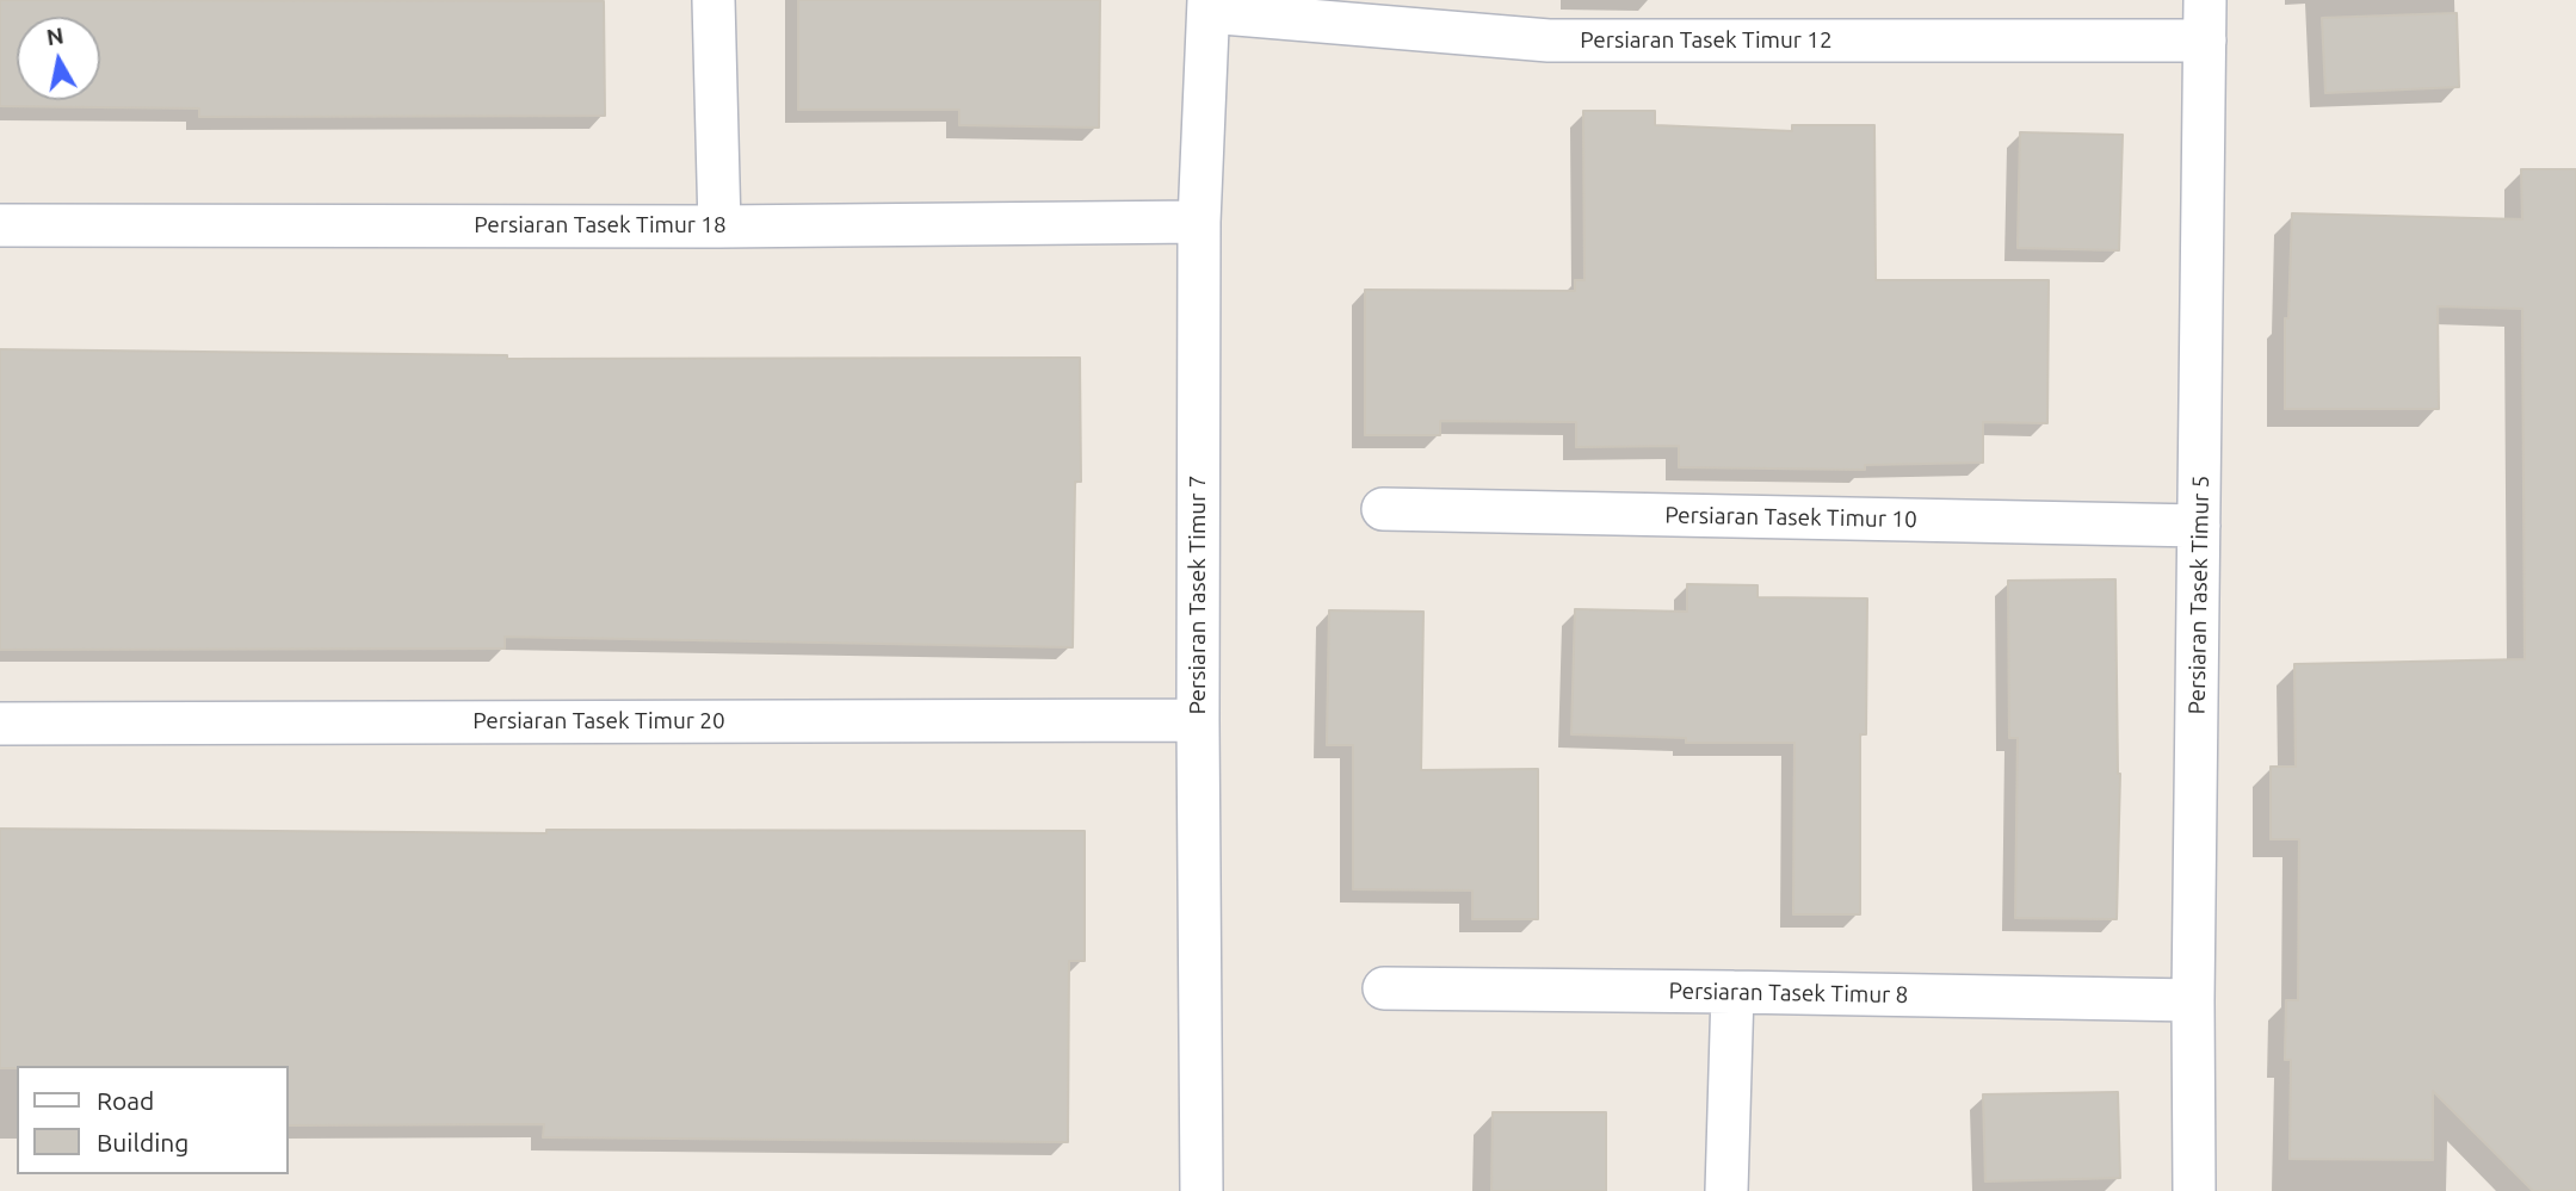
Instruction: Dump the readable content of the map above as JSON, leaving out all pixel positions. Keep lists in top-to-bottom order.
{
  "streets": {
    "street": [
      "Persiaran Tasek Timur 12",
      "Persiaran Tasek Timur 18",
      "Persiaran Tasek Timur 10",
      "Persiaran Tasek Timur 7",
      "Persiaran Tasek Timur 5",
      "Persiaran Tasek Timur 20",
      "Persiaran Tasek Timur 8"
    ]
  },
  "crossings": [
    ["Persiaran Tasek Timur 12", "Persiaran Tasek Timur 7"],
    ["Persiaran Tasek Timur 12", "Persiaran Tasek Timur 5"],
    ["Persiaran Tasek Timur 18", "Persiaran Tasek Timur 7"],
    ["Persiaran Tasek Timur 10", "Persiaran Tasek Timur 5"],
    ["Persiaran Tasek Timur 7", "Persiaran Tasek Timur 20"],
    ["Persiaran Tasek Timur 5", "Persiaran Tasek Timur 8"]
  ],
  "legend": ["Road", "Building"],
  "north": "top"
}
